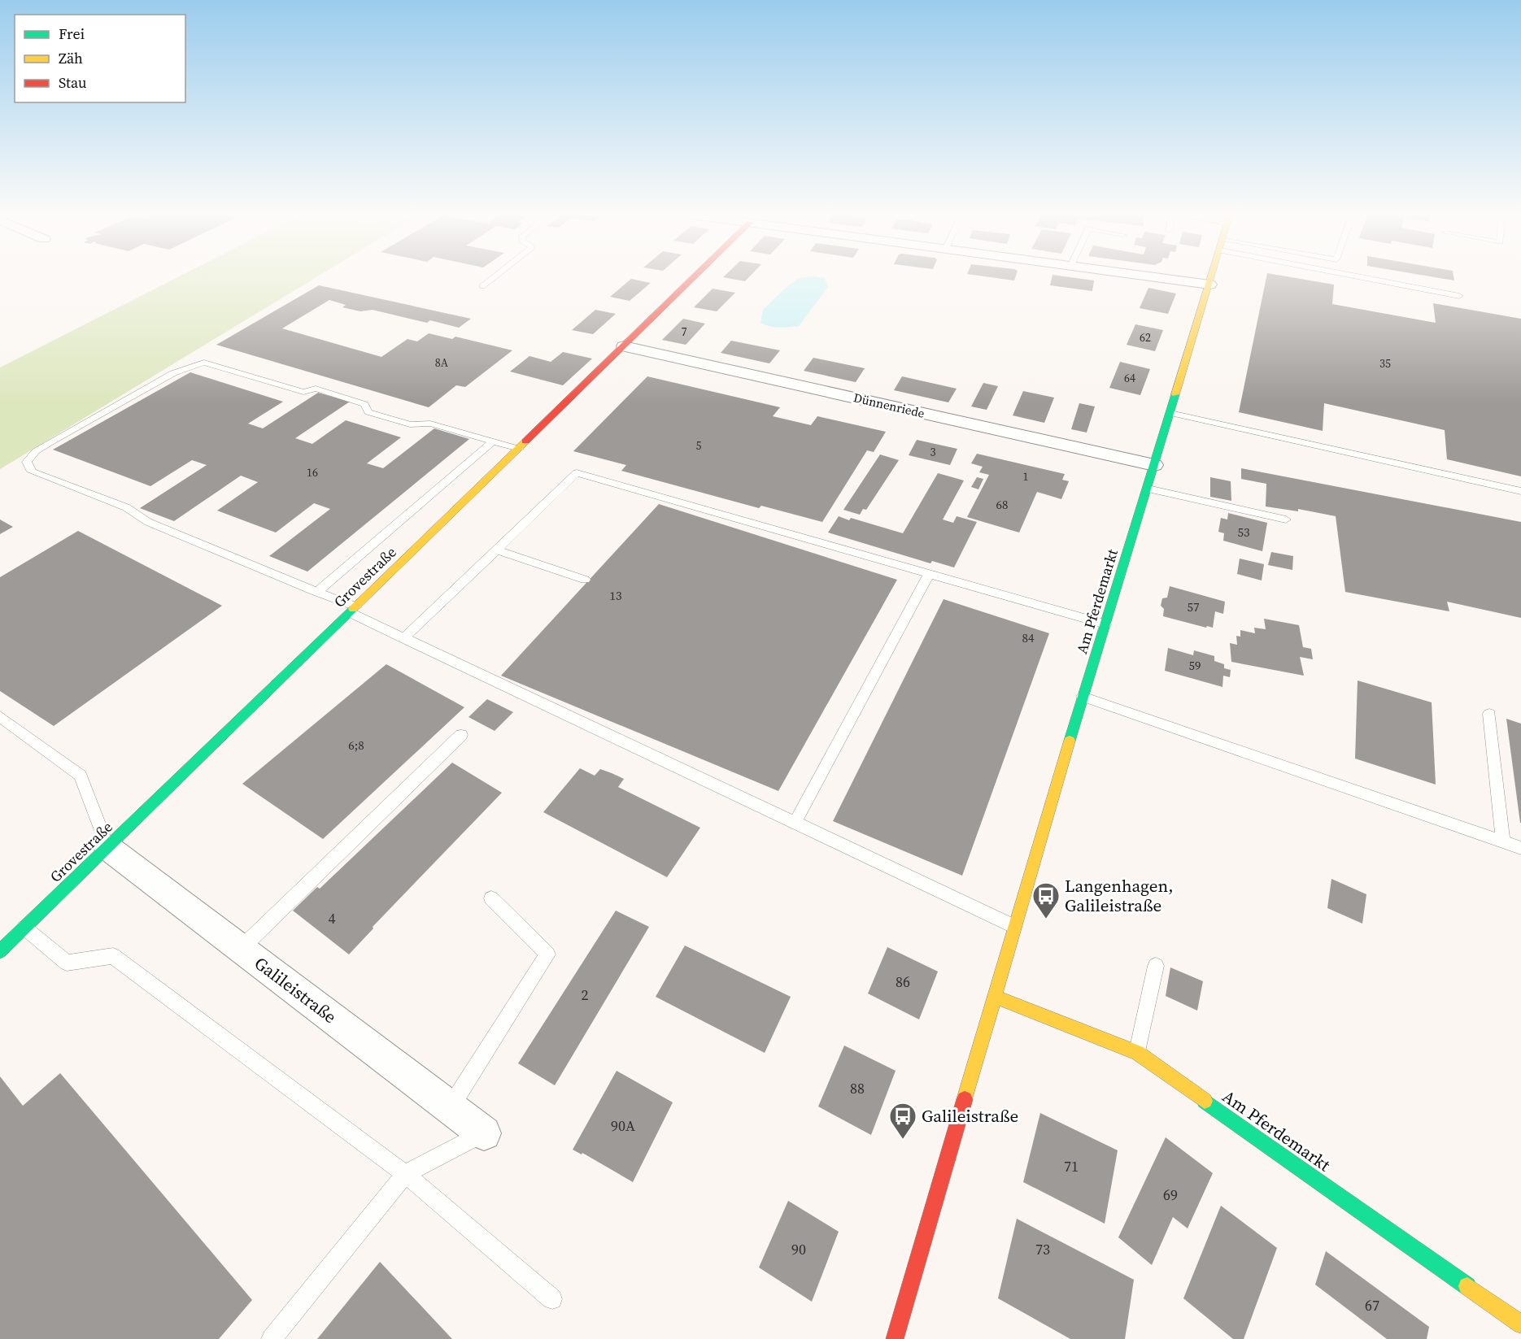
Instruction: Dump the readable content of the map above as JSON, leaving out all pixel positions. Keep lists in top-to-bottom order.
{
  "streets": {
    "street": [
      "Dünnenriede",
      "Grovestraße",
      "Am Pferdemarkt",
      "Galileistraße"
    ]
  },
  "crossings": [
    ["Dünnenriede", "Grovestraße"],
    ["Dünnenriede", "Am Pferdemarkt"],
    ["Grovestraße", "Galileistraße"]
  ],
  "places": {
    "bus stop": ["Langenhagen, Galileistraße", "Galileistraße"]
  },
  "house_numbers": [
    "7",
    "62",
    "8A",
    "35",
    "64",
    "5",
    "3",
    "16",
    "1",
    "68",
    "53",
    "13",
    "57",
    "84",
    "59",
    "6;8",
    "4",
    "86",
    "2",
    "88",
    "90A",
    "71",
    "69",
    "90",
    "73",
    "67"
  ],
  "legend": ["Frei", "Zäh", "Stau"]
}
